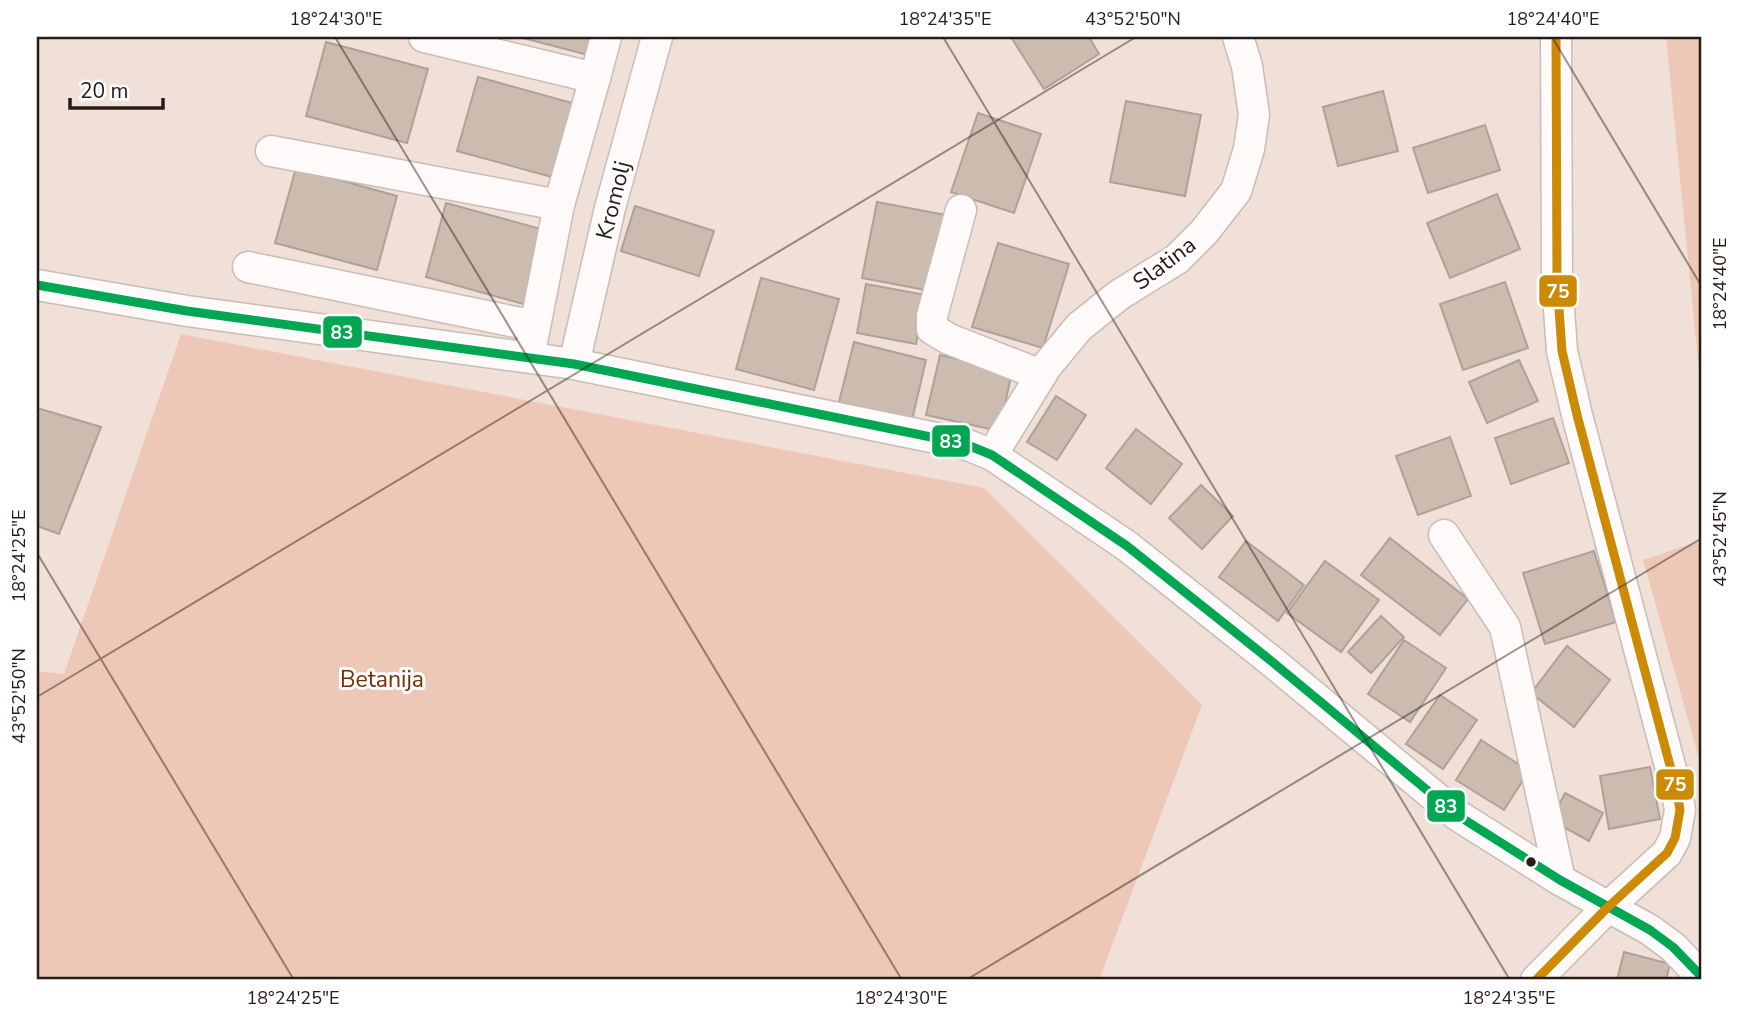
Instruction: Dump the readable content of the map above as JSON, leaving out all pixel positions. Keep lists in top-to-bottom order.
{
  "streets": {
    "street": ["Kromolj", "Slatina"]
  },
  "parks": ["Betanija"],
  "lines": ["transit line 75", "transit line 83"],
  "scale_bar": "20 m",
  "coordinates": [
    "18°24'30\"E",
    "18°24'35\"E",
    "43°52'50\"N",
    "18°24'40\"E",
    "43°52'45\"N",
    "18°24'25\"E"
  ]
}
